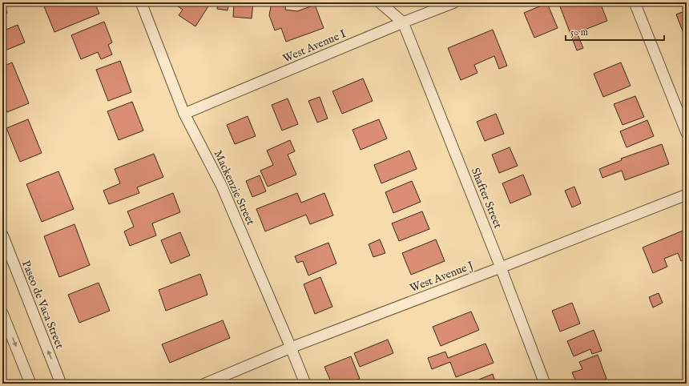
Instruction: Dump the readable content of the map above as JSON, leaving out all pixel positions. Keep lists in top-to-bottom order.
{
  "streets": {
    "street": [
      "West Avenue I",
      "Mackenzie Street",
      "Shafter Street",
      "West Avenue J",
      "Paseo de Vaca Street"
    ]
  },
  "crossings": [
    ["West Avenue I", "Mackenzie Street"],
    ["West Avenue I", "Shafter Street"],
    ["Mackenzie Street", "West Avenue J"],
    ["Shafter Street", "West Avenue J"]
  ],
  "scale_bar": "50 m"
}
